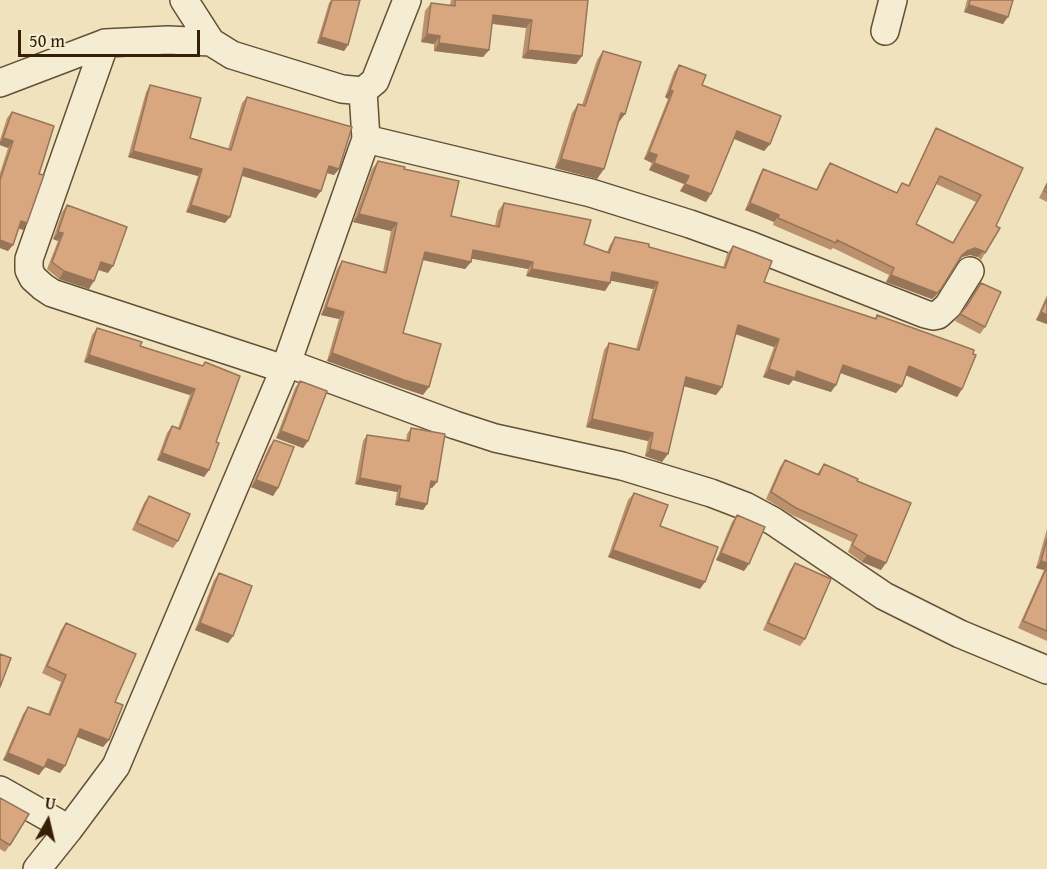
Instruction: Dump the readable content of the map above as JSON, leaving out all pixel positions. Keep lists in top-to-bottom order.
{
  "scale_bar": "50 m",
  "north": "top"
}
